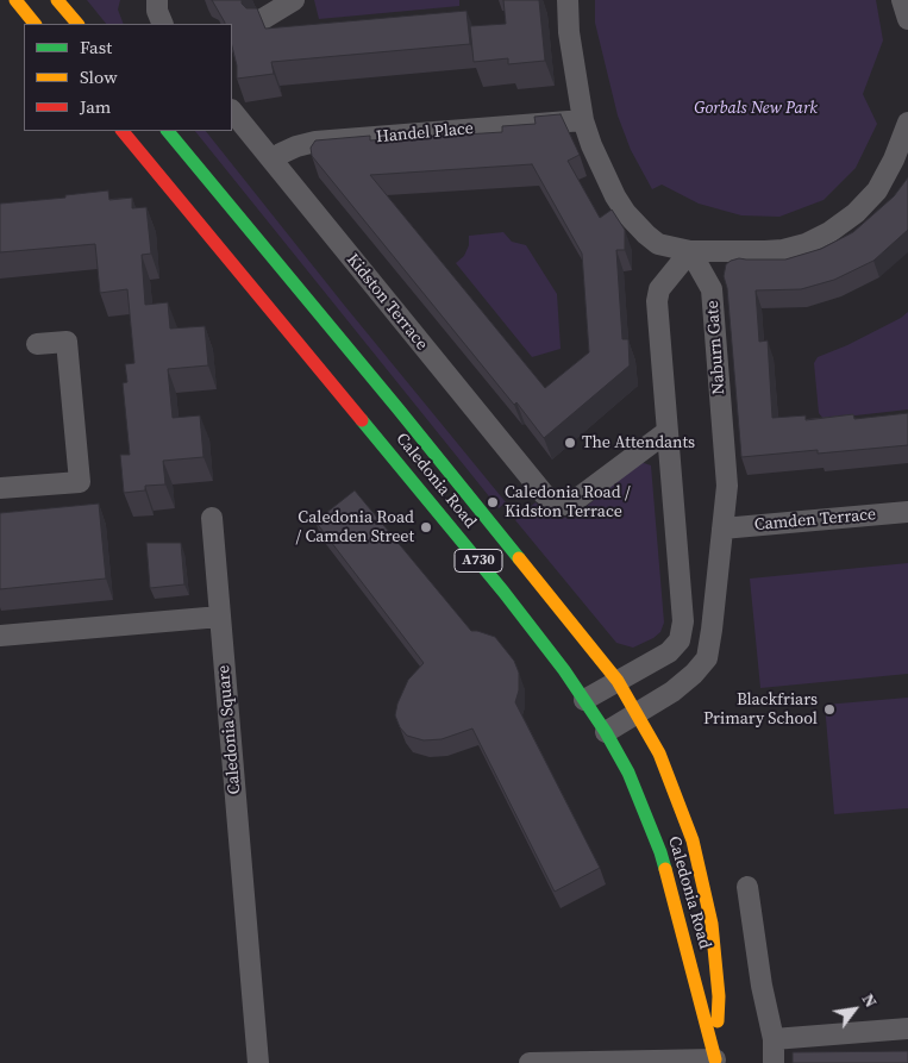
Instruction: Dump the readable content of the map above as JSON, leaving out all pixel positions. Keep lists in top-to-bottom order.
{
  "streets": {
    "main road": ["Caledonia Road", "A730"],
    "street": [
      "Handel Place",
      "Kidston Terrace",
      "Naburn Gate",
      "Camden Terrace",
      "Caledonia Square"
    ]
  },
  "crossings": [
    ["Handel Place", "Kidston Terrace"],
    ["Naburn Gate", "Caledonia Road"],
    ["Naburn Gate", "Camden Terrace"]
  ],
  "parks": ["Gorbals New Park"],
  "places": [
    "The Attendants",
    "Caledonia Road / Kidston Terrace",
    "Caledonia Road / Camden Street",
    "Blackfriars Primary School"
  ],
  "legend": ["Fast", "Slow", "Jam"],
  "north": "top right"
}
